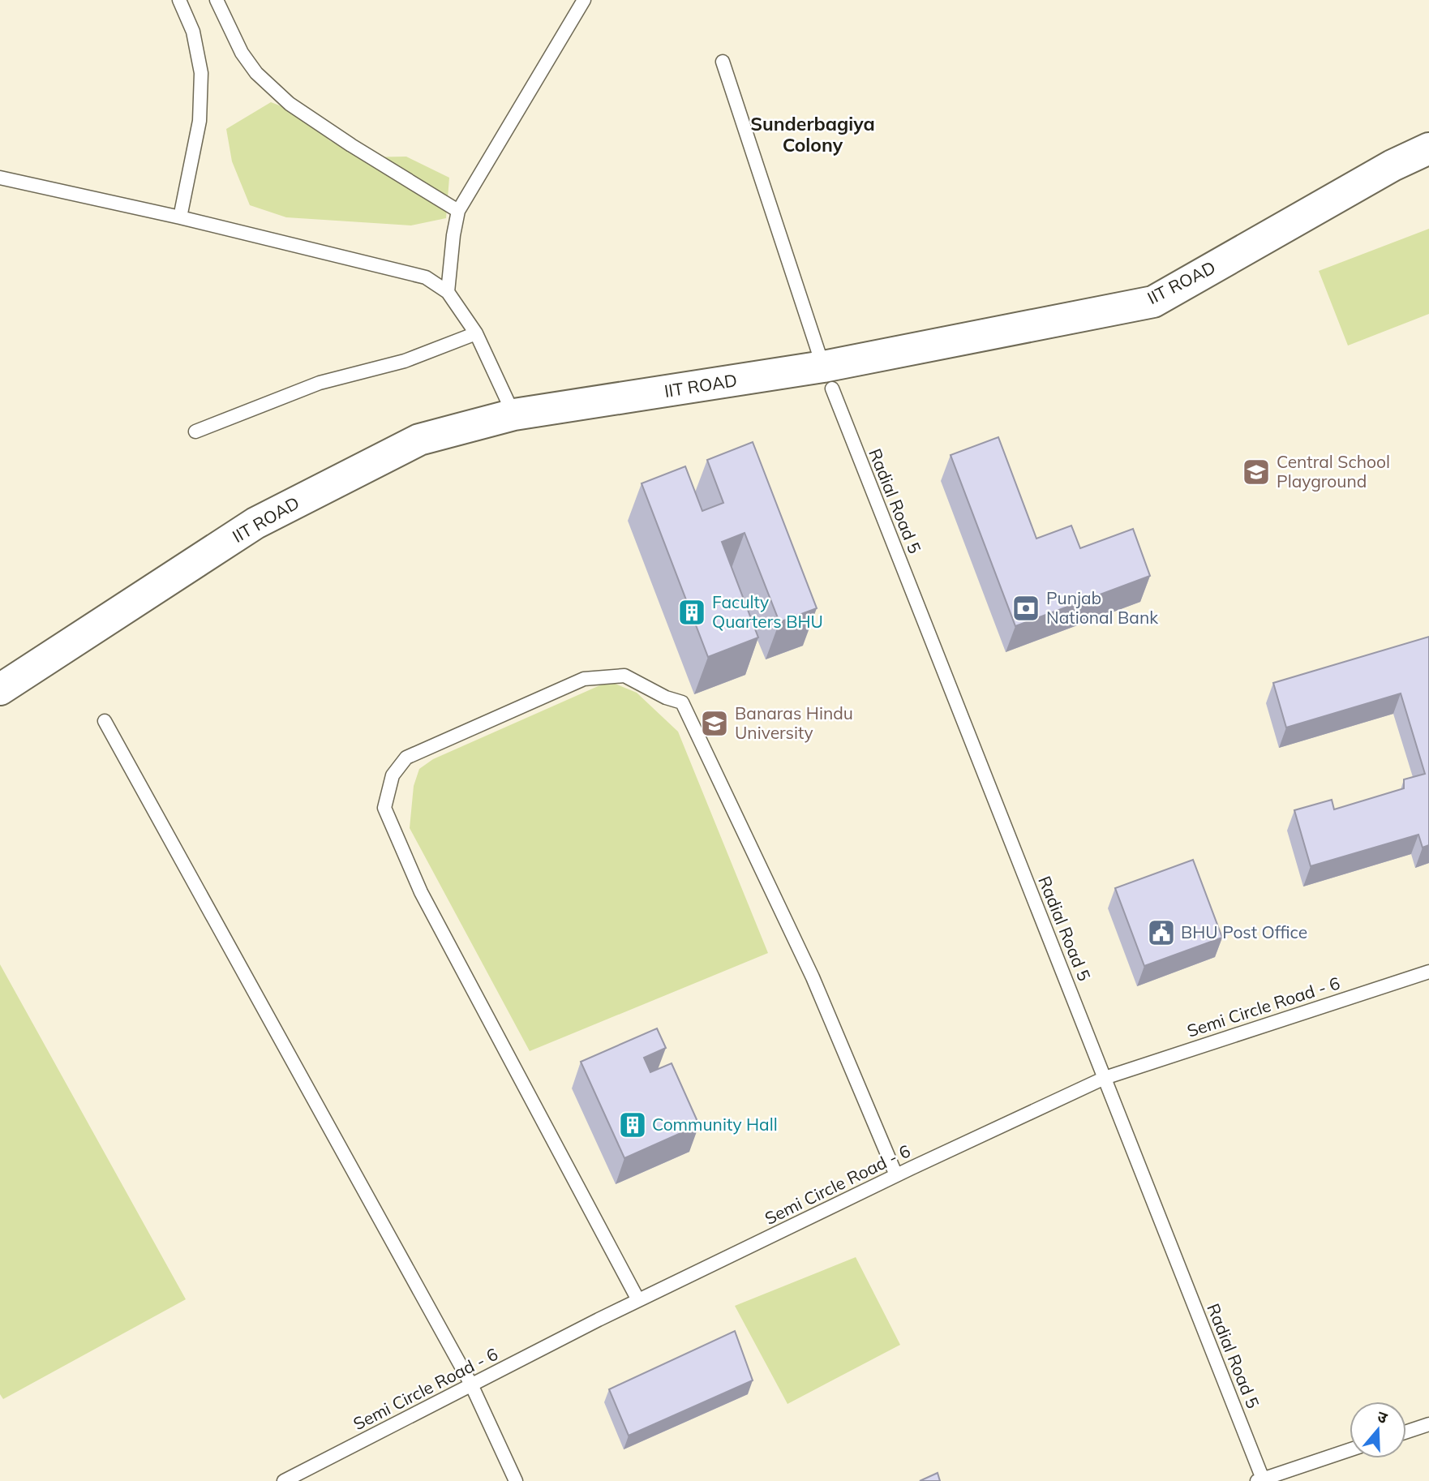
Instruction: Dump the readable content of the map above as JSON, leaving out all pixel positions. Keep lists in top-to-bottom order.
{
  "streets": {
    "street": ["IIT ROAD"],
    "lane": ["Radial Road 5", "Semi Circle Road - 6"]
  },
  "crossings": [
    ["IIT ROAD", "Radial Road 5"],
    ["Radial Road 5", "Semi Circle Road - 6"]
  ],
  "districts": ["Sunderbagiya Colony"],
  "places": {
    "school or university": ["Central School Playground", "Banaras Hindu University"],
    "bank": ["Punjab National Bank"],
    "building": ["Faculty Quarters BHU", "Community Hall"],
    "public building": ["BHU Post Office"]
  },
  "north": "top"
}
